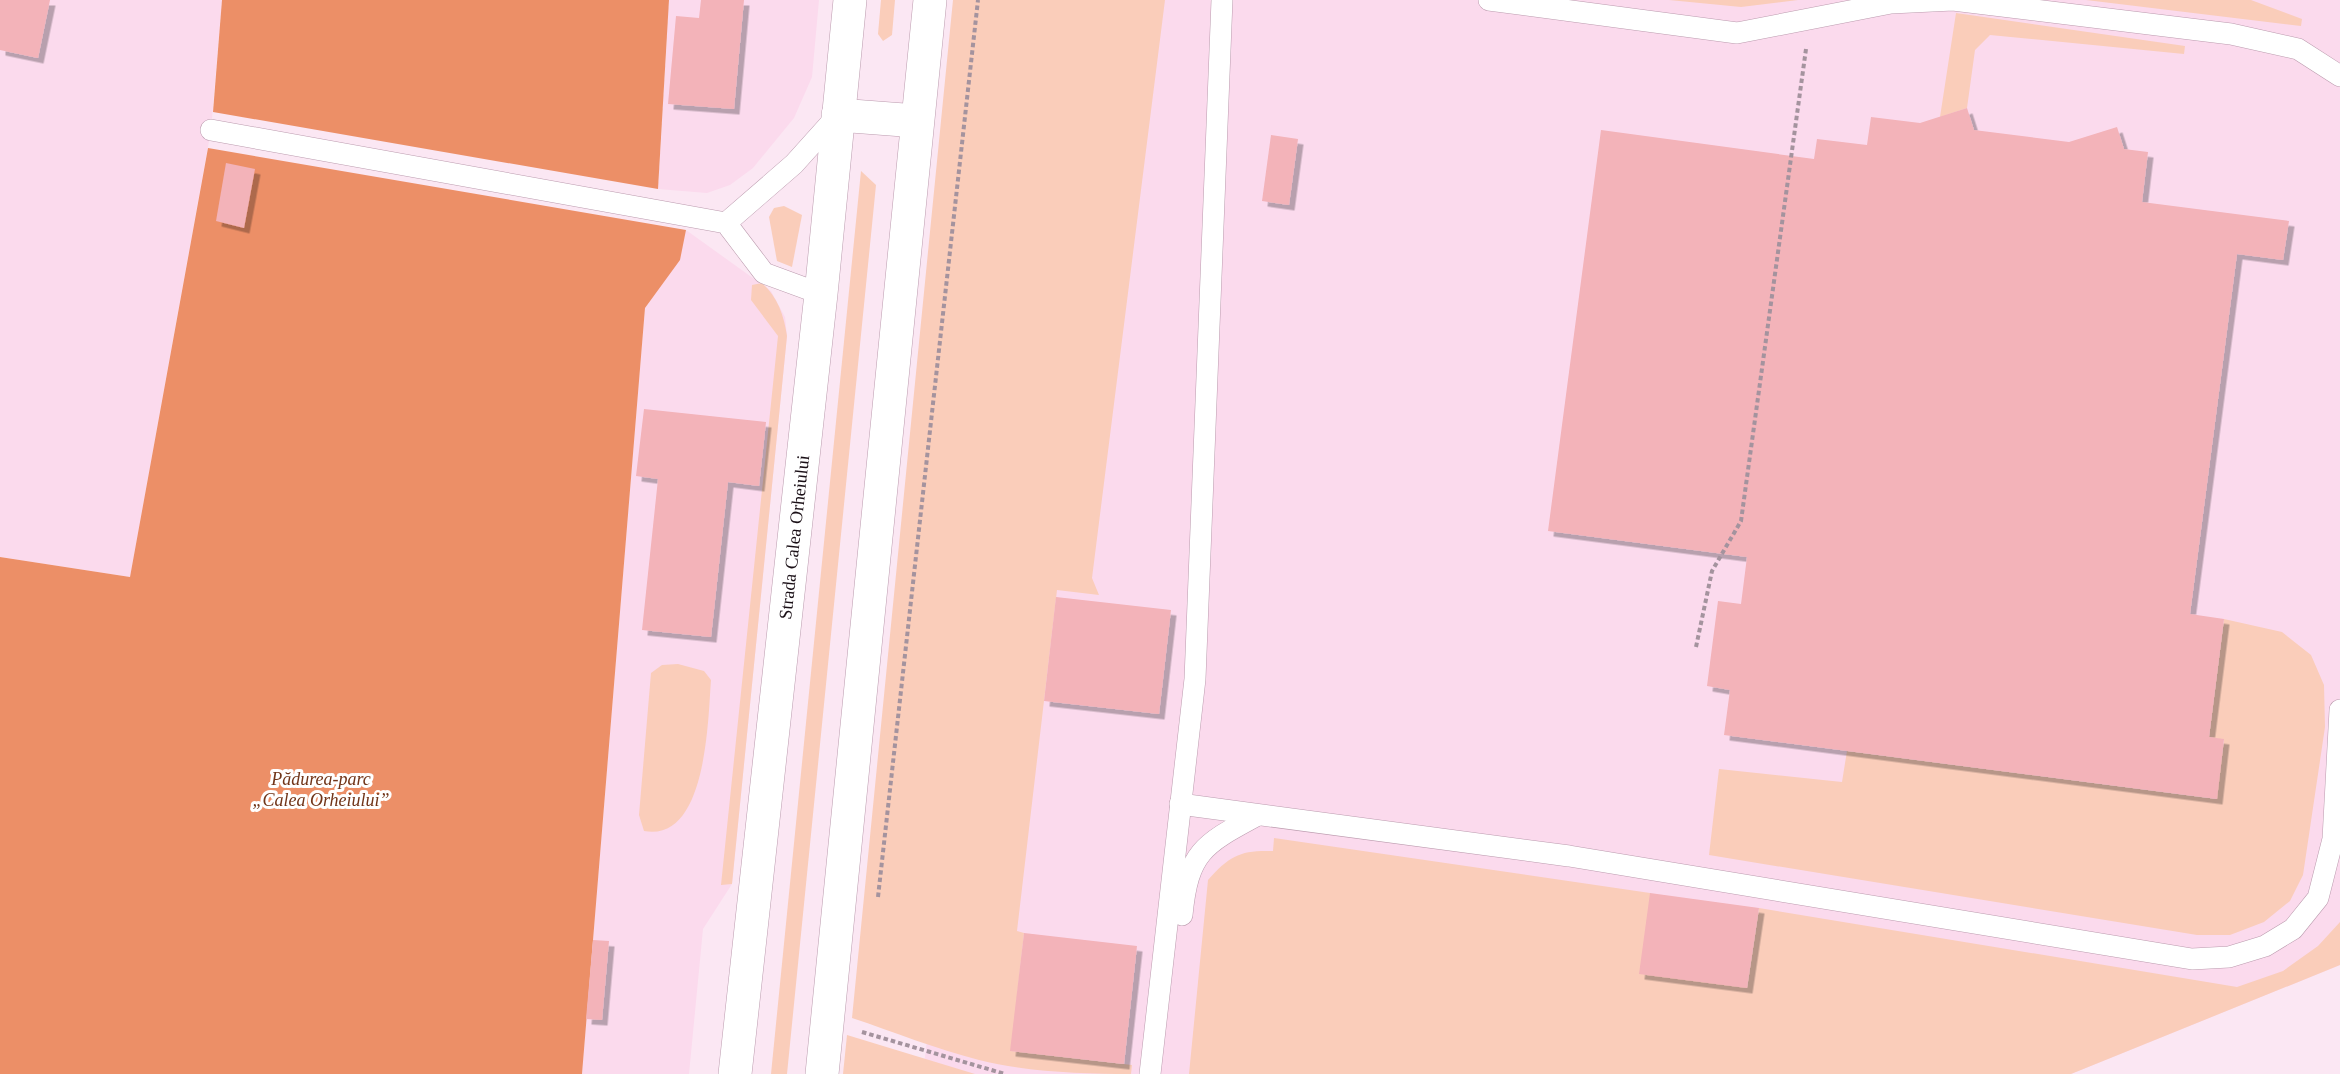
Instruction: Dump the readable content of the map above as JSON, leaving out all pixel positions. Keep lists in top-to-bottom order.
{
  "streets": {
    "highway": ["Strada Calea Orheiului"]
  },
  "parks": ["Pădurea-parc „Calea Orheiului”"]
}
